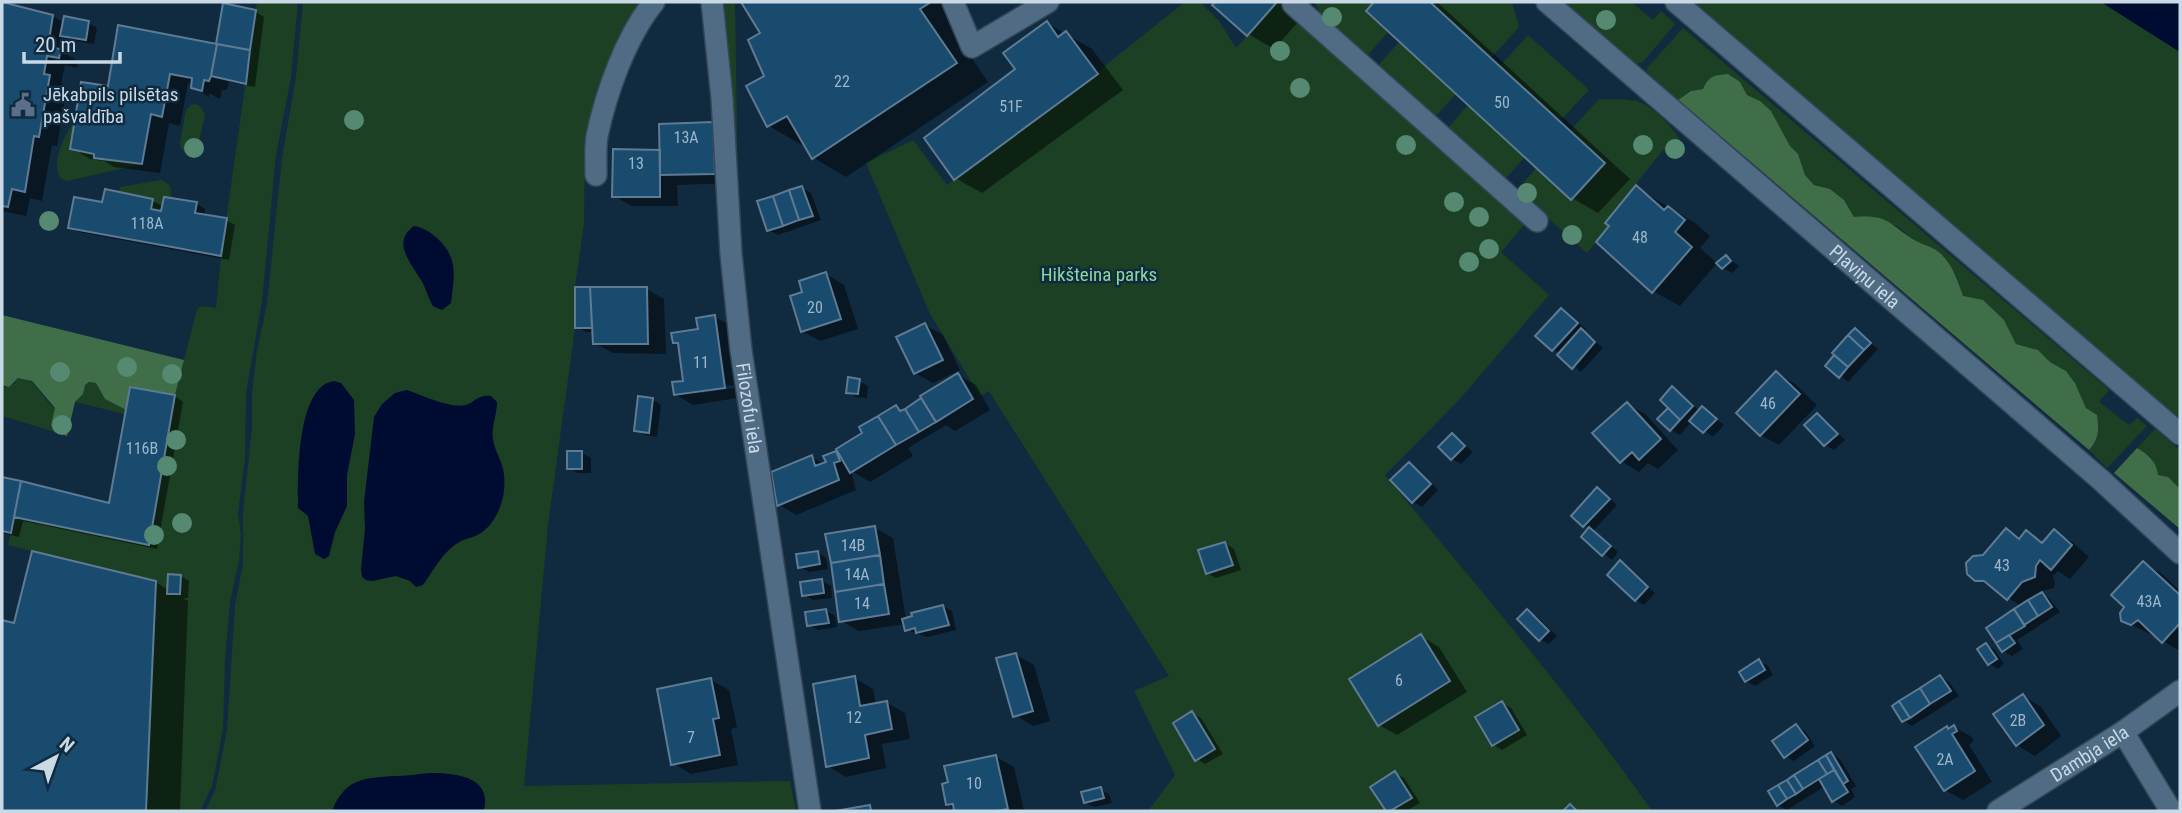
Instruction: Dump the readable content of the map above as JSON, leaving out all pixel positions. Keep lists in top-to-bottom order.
{
  "streets": {
    "street": ["Pļaviņu iela", "Filozofu iela", "Dambja iela"]
  },
  "parks": ["Hikšteina parks"],
  "places": {
    "public building": ["Jēkabpils pilsētas pašvaldība"]
  },
  "house_numbers": [
    "22",
    "50",
    "51F",
    "13A",
    "13",
    "118A",
    "48",
    "20",
    "11",
    "46",
    "116B",
    "14B",
    "43",
    "14A",
    "43A",
    "14",
    "6",
    "12",
    "2B",
    "7",
    "2A",
    "10"
  ],
  "scale_bar": "20 m",
  "north": "top right"
}
